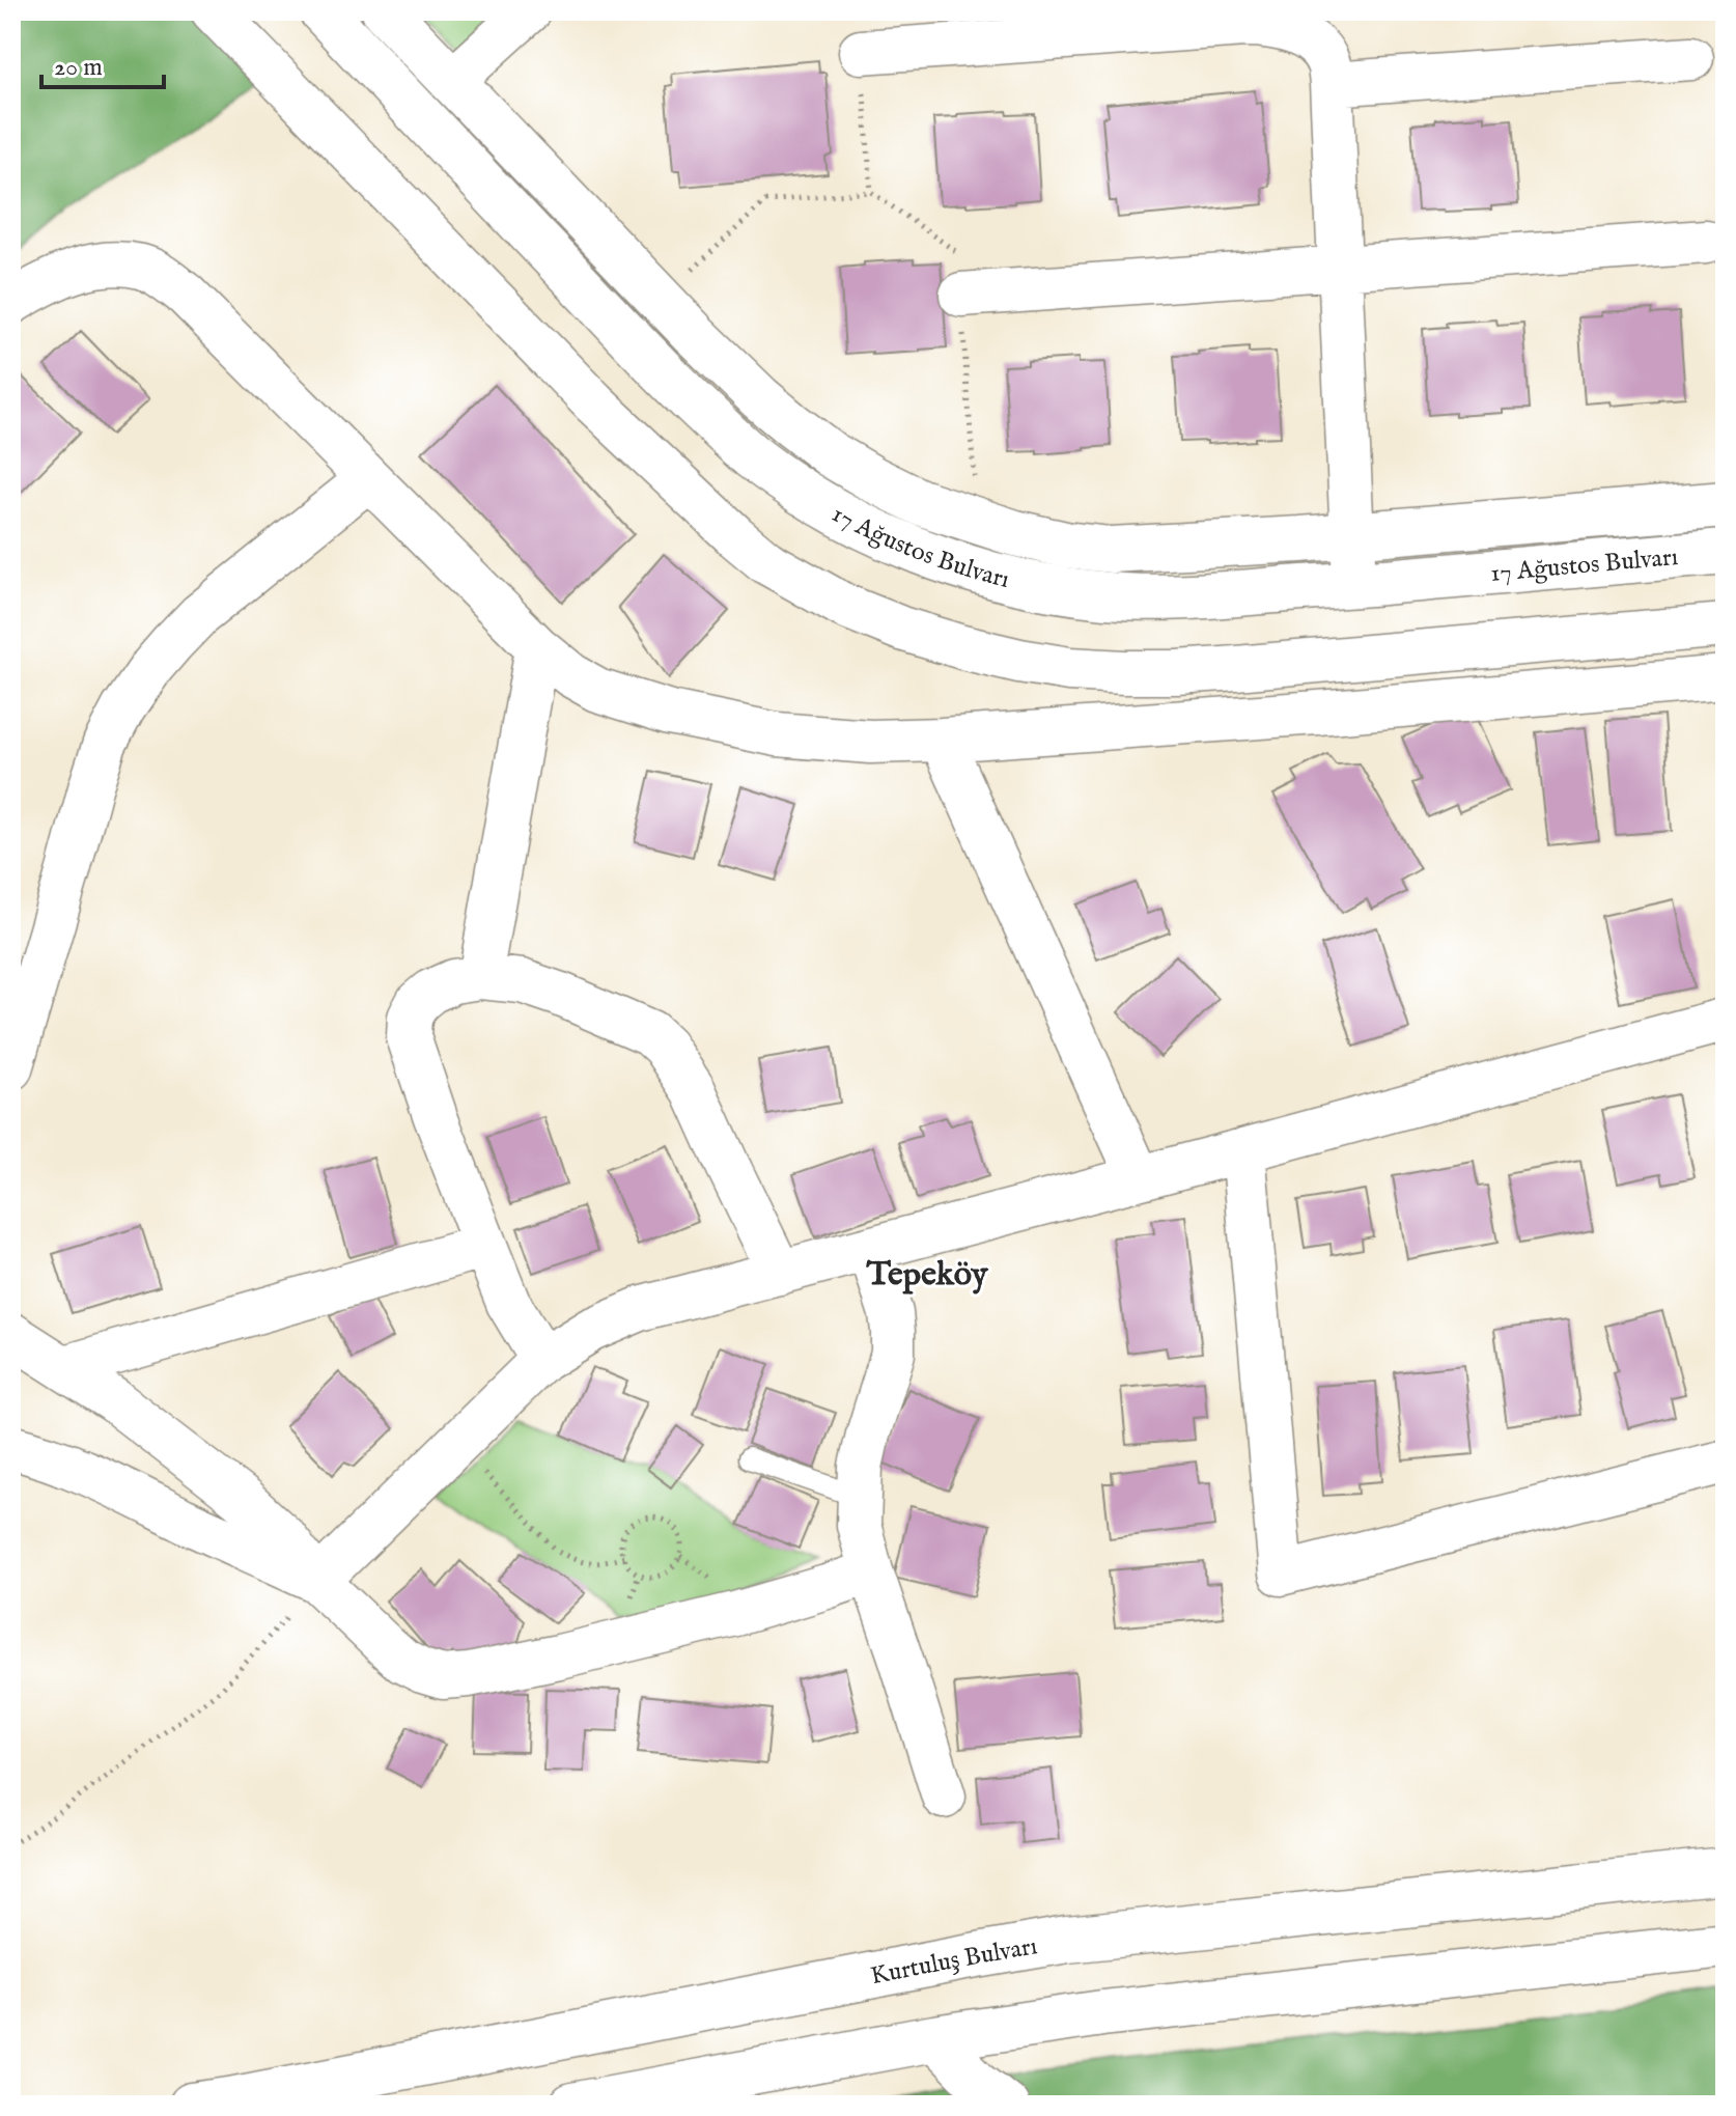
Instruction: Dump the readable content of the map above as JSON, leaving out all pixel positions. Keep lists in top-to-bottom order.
{
  "streets": {
    "main road": ["17 Ağustos Bulvarı", "Kurtuluş Bulvarı"]
  },
  "districts": ["Tepeköy"],
  "scale_bar": "20 m"
}
